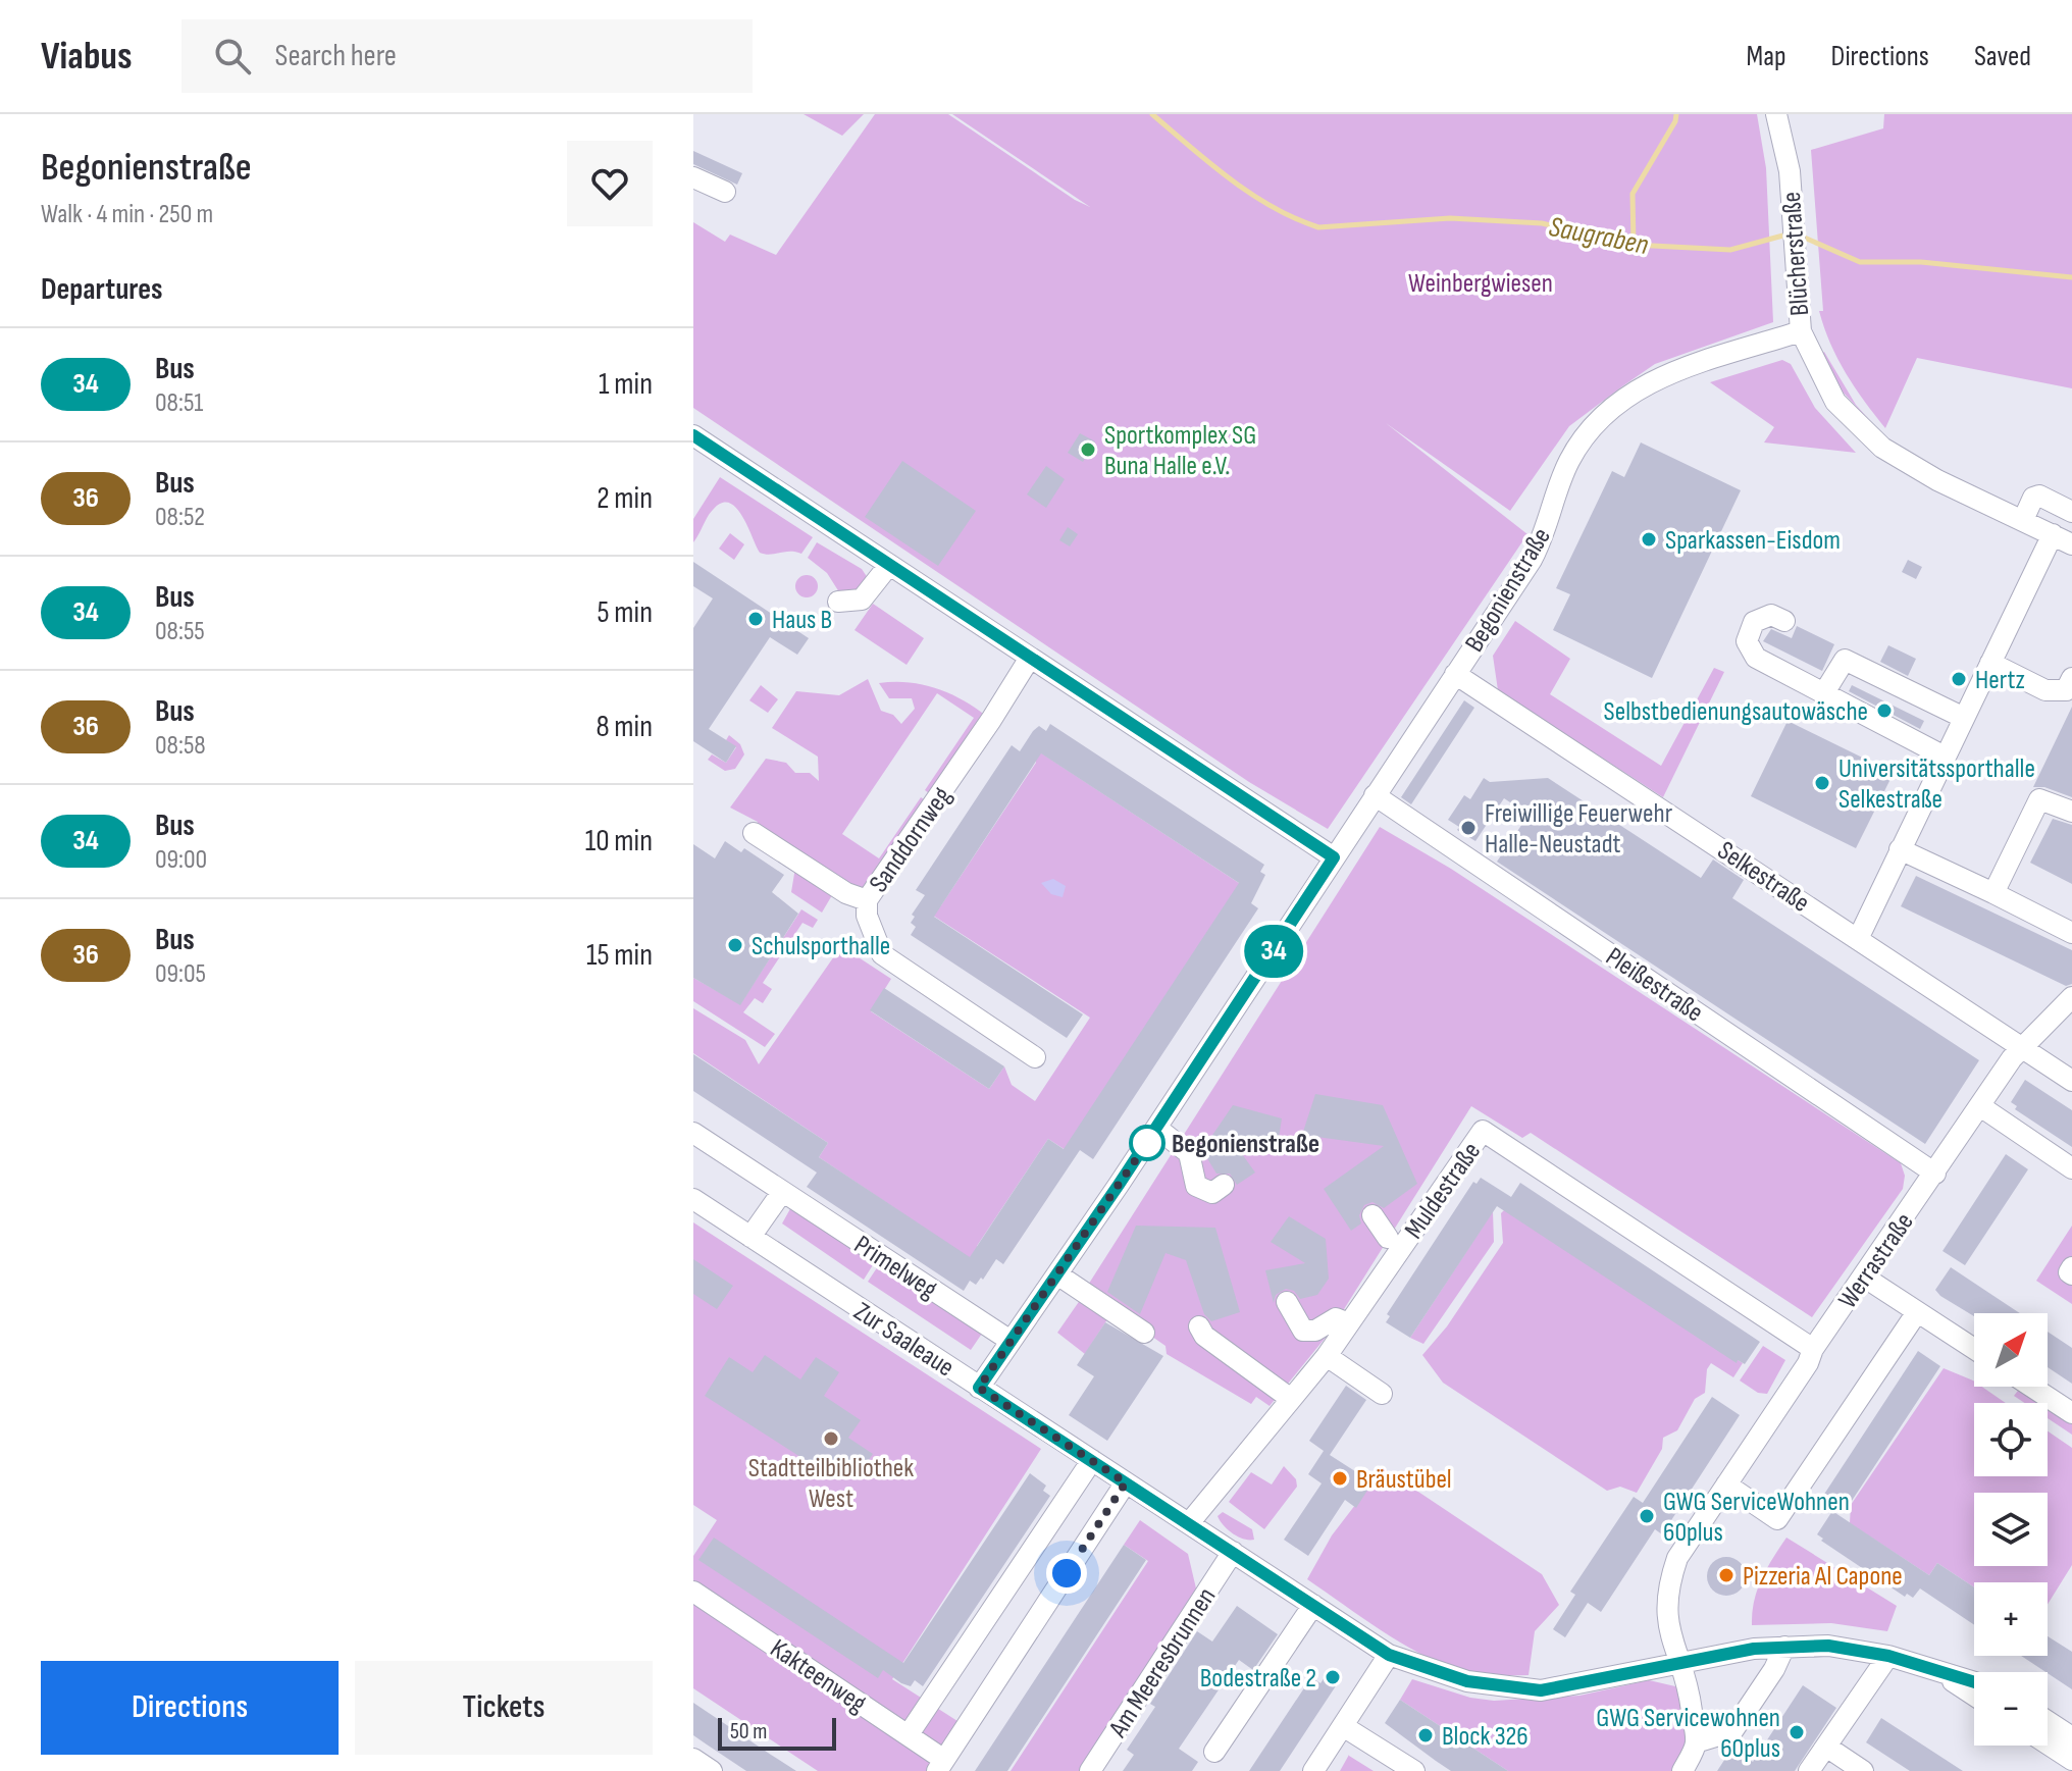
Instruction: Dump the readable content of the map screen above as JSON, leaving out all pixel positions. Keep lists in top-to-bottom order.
{
  "streets": {
    "street": [
      "Blücherstraße",
      "Begonienstraße",
      "Sanddornweg",
      "Selkestraße",
      "Pleißestraße",
      "Muldestraße",
      "Werrastraße",
      "Primelweg",
      "Zur Saaleaue",
      "Am Meeresbrunnen",
      "Kakteenweg"
    ]
  },
  "crossings": [
    ["Blücherstraße", "Begonienstraße"],
    ["Begonienstraße", "Selkestraße"],
    ["Begonienstraße", "Pleißestraße"],
    ["Begonienstraße", "Primelweg"],
    ["Begonienstraße", "Zur Saaleaue"],
    ["Selkestraße", "Werrastraße"],
    ["Pleißestraße", "Werrastraße"],
    ["Muldestraße", "Werrastraße"],
    ["Muldestraße", "Zur Saaleaue"],
    ["Werrastraße", "Zur Saaleaue"],
    ["Zur Saaleaue", "Am Meeresbrunnen"]
  ],
  "water": ["Saugraben"],
  "parks": ["Weinbergwiesen"],
  "places": [
    "Sportkomplex SG Buna Halle e.V.",
    "Sparkassen-Eisdom",
    "Haus B",
    "Hertz",
    "Selbstbedienungsautowäsche",
    "Universitätssporthalle Selkestraße",
    "Freiwillige Feuerwehr Halle-Neustadt",
    "Schulsporthalle",
    "Begonienstraße",
    "Stadtteilbibliothek West",
    "Bräustübel",
    "GWG ServiceWohnen 60plus",
    "Pizzeria Al Capone",
    "Bodestraße 2",
    "GWG Servicewohnen 60plus",
    "Block 326"
  ],
  "lines": ["bus line 34"],
  "scale_bar": "50 m",
  "north": "top right",
  "page": {
    "header": "Viabus",
    "search": "Search here",
    "nav": ["Map", "Directions", "Saved"],
    "heading": [
      ["Begonienstraße", "Walk · 4 min · 250 m"],
      "Departures"
    ],
    "on_map": "34",
    "list": [
      {
        "mark": "34",
        "name": "Bus",
        "note": "08:51",
        "value": "1 min"
      },
      {
        "mark": "36",
        "name": "Bus",
        "note": "08:52",
        "value": "2 min"
      },
      {
        "mark": "34",
        "name": "Bus",
        "note": "08:55",
        "value": "5 min"
      },
      {
        "mark": "36",
        "name": "Bus",
        "note": "08:58",
        "value": "8 min"
      },
      {
        "mark": "34",
        "name": "Bus",
        "note": "09:00",
        "value": "10 min"
      },
      {
        "mark": "36",
        "name": "Bus",
        "note": "09:05",
        "value": "15 min"
      }
    ],
    "map_buttons": ["+", "−"],
    "buttons": ["Directions", "Tickets"],
    "scale": "50 m"
  }
}
